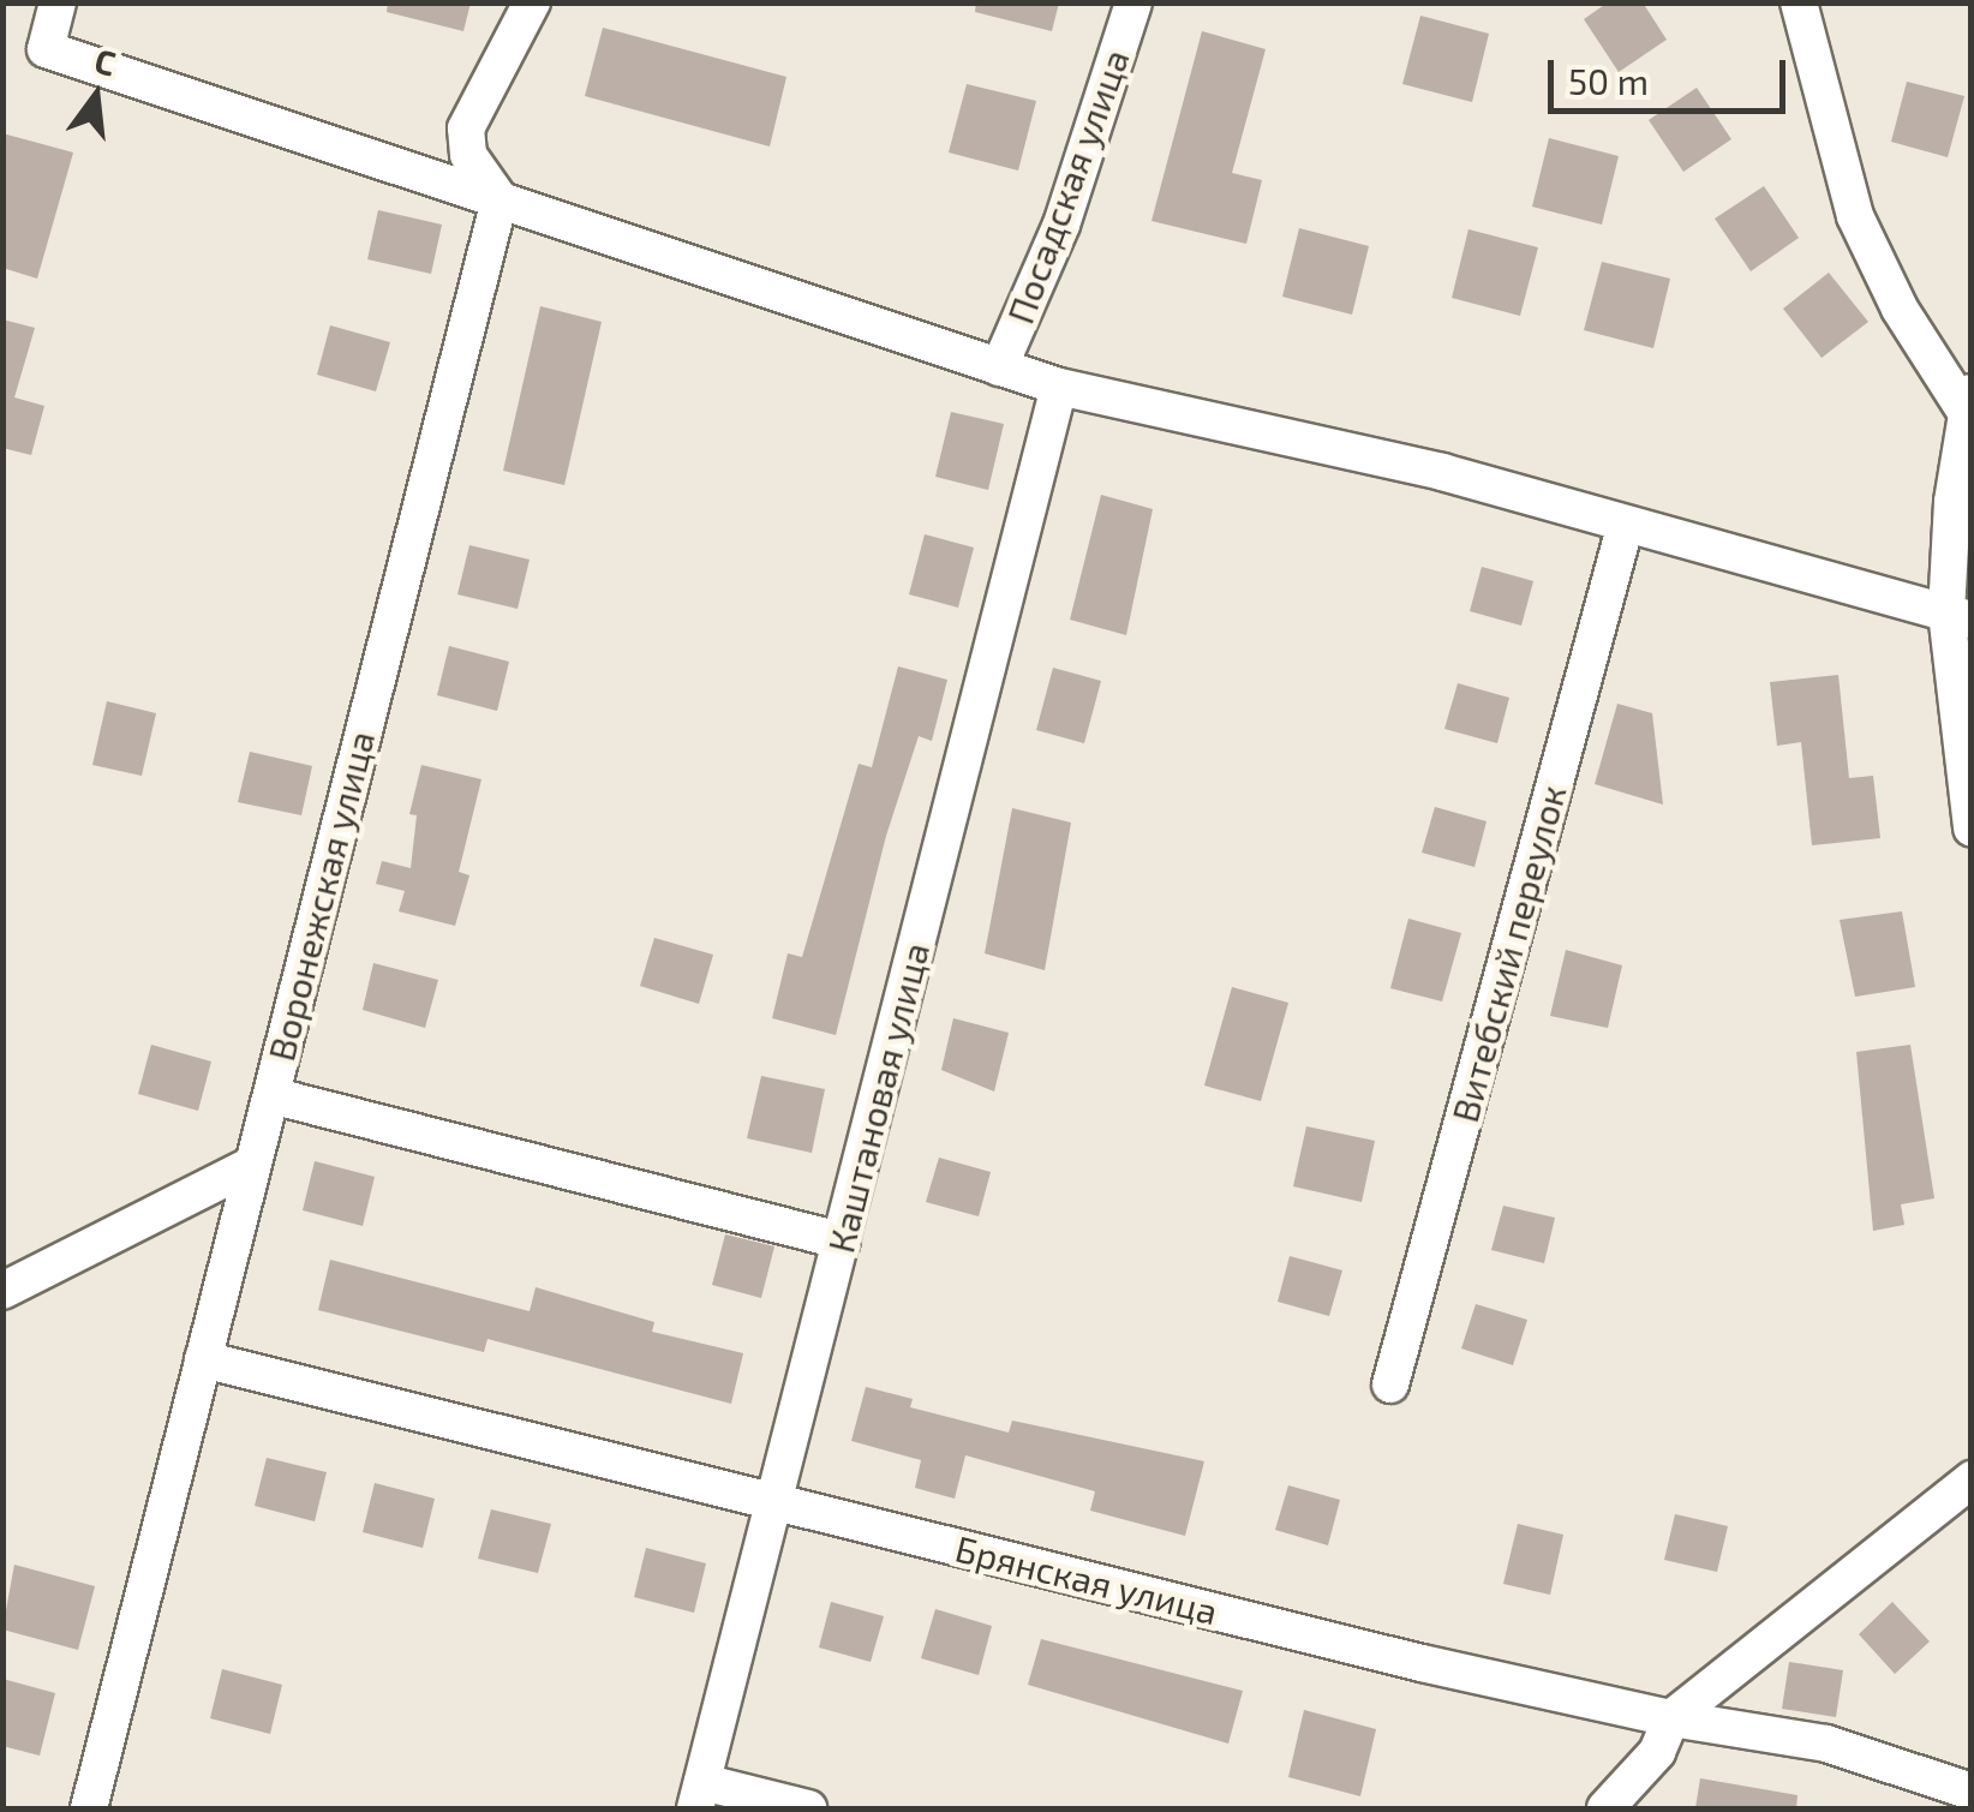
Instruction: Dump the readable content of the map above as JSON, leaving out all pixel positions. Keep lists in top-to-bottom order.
{
  "streets": {
    "street": [
      "Посадская улица",
      "Воронежская улица",
      "Витебский переулок",
      "Каштановая улица",
      "Брянская улица"
    ]
  },
  "crossings": [
    ["Воронежская улица", "Брянская улица"],
    ["Каштановая улица", "Брянская улица"]
  ],
  "scale_bar": "50 m",
  "north": "top"
}
